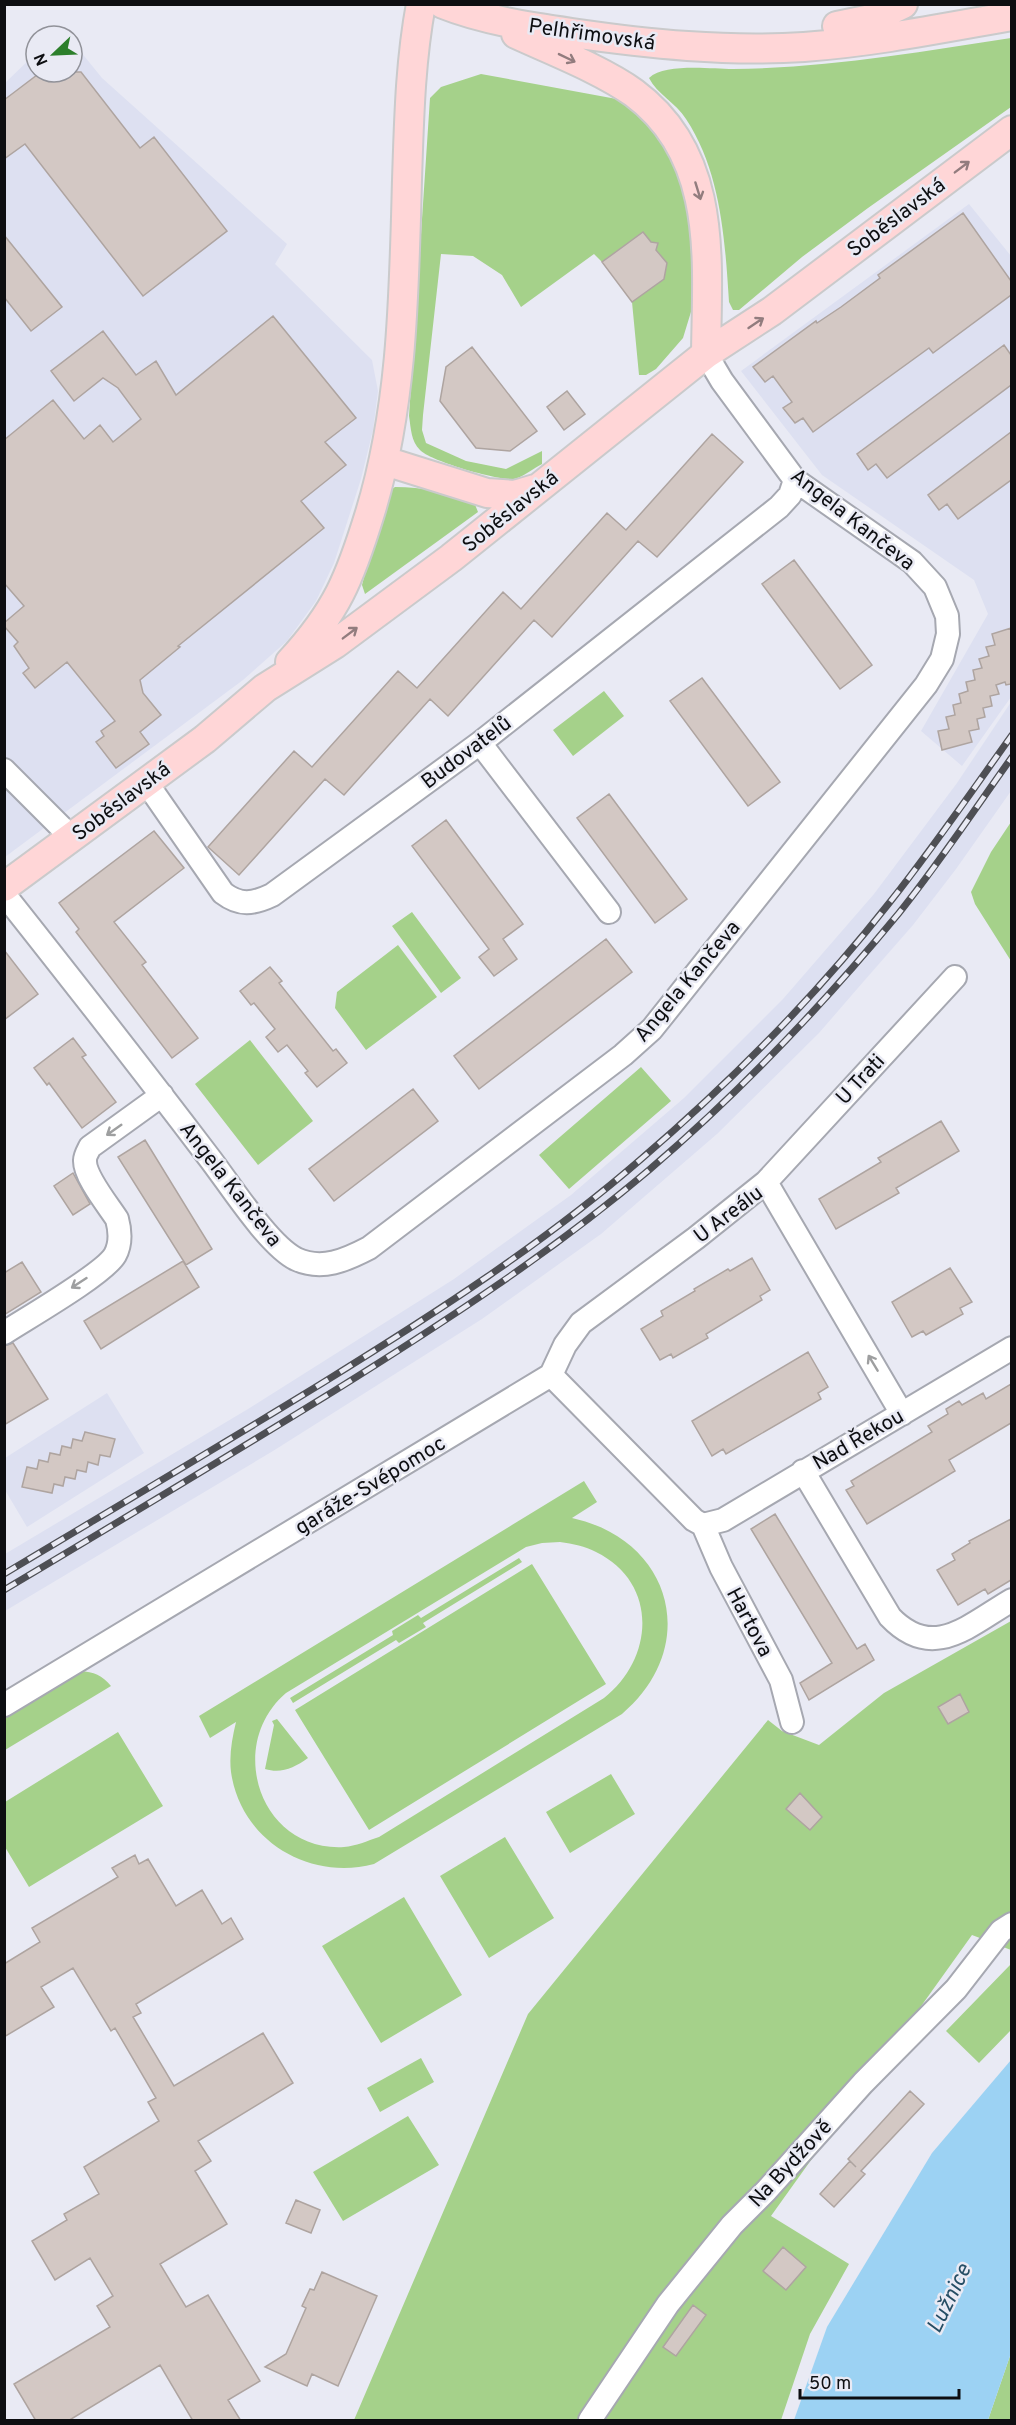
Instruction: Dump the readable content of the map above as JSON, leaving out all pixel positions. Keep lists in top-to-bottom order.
{
  "streets": {
    "main road": ["Pelhřimovská", "Soběslavská"],
    "street": [
      "Angela Kančeva",
      "Budovatelů",
      "U Trati",
      "U Areálu",
      "Nad Řekou",
      "garáže-Svépomoc",
      "Hartova",
      "Na Bydžově"
    ]
  },
  "crossings": [
    ["Soběslavská", "Angela Kančeva"],
    ["Soběslavská", "Budovatelů"],
    ["Angela Kančeva", "Budovatelů"],
    ["U Trati", "U Areálu"],
    ["U Areálu", "Nad Řekou"],
    ["U Areálu", "garáže-Svépomoc"],
    ["Nad Řekou", "Hartova"]
  ],
  "one_way": ["Soběslavská", "U Areálu"],
  "water": ["Lužnice"],
  "scale_bar": "50 m",
  "north": "bottom left"
}
